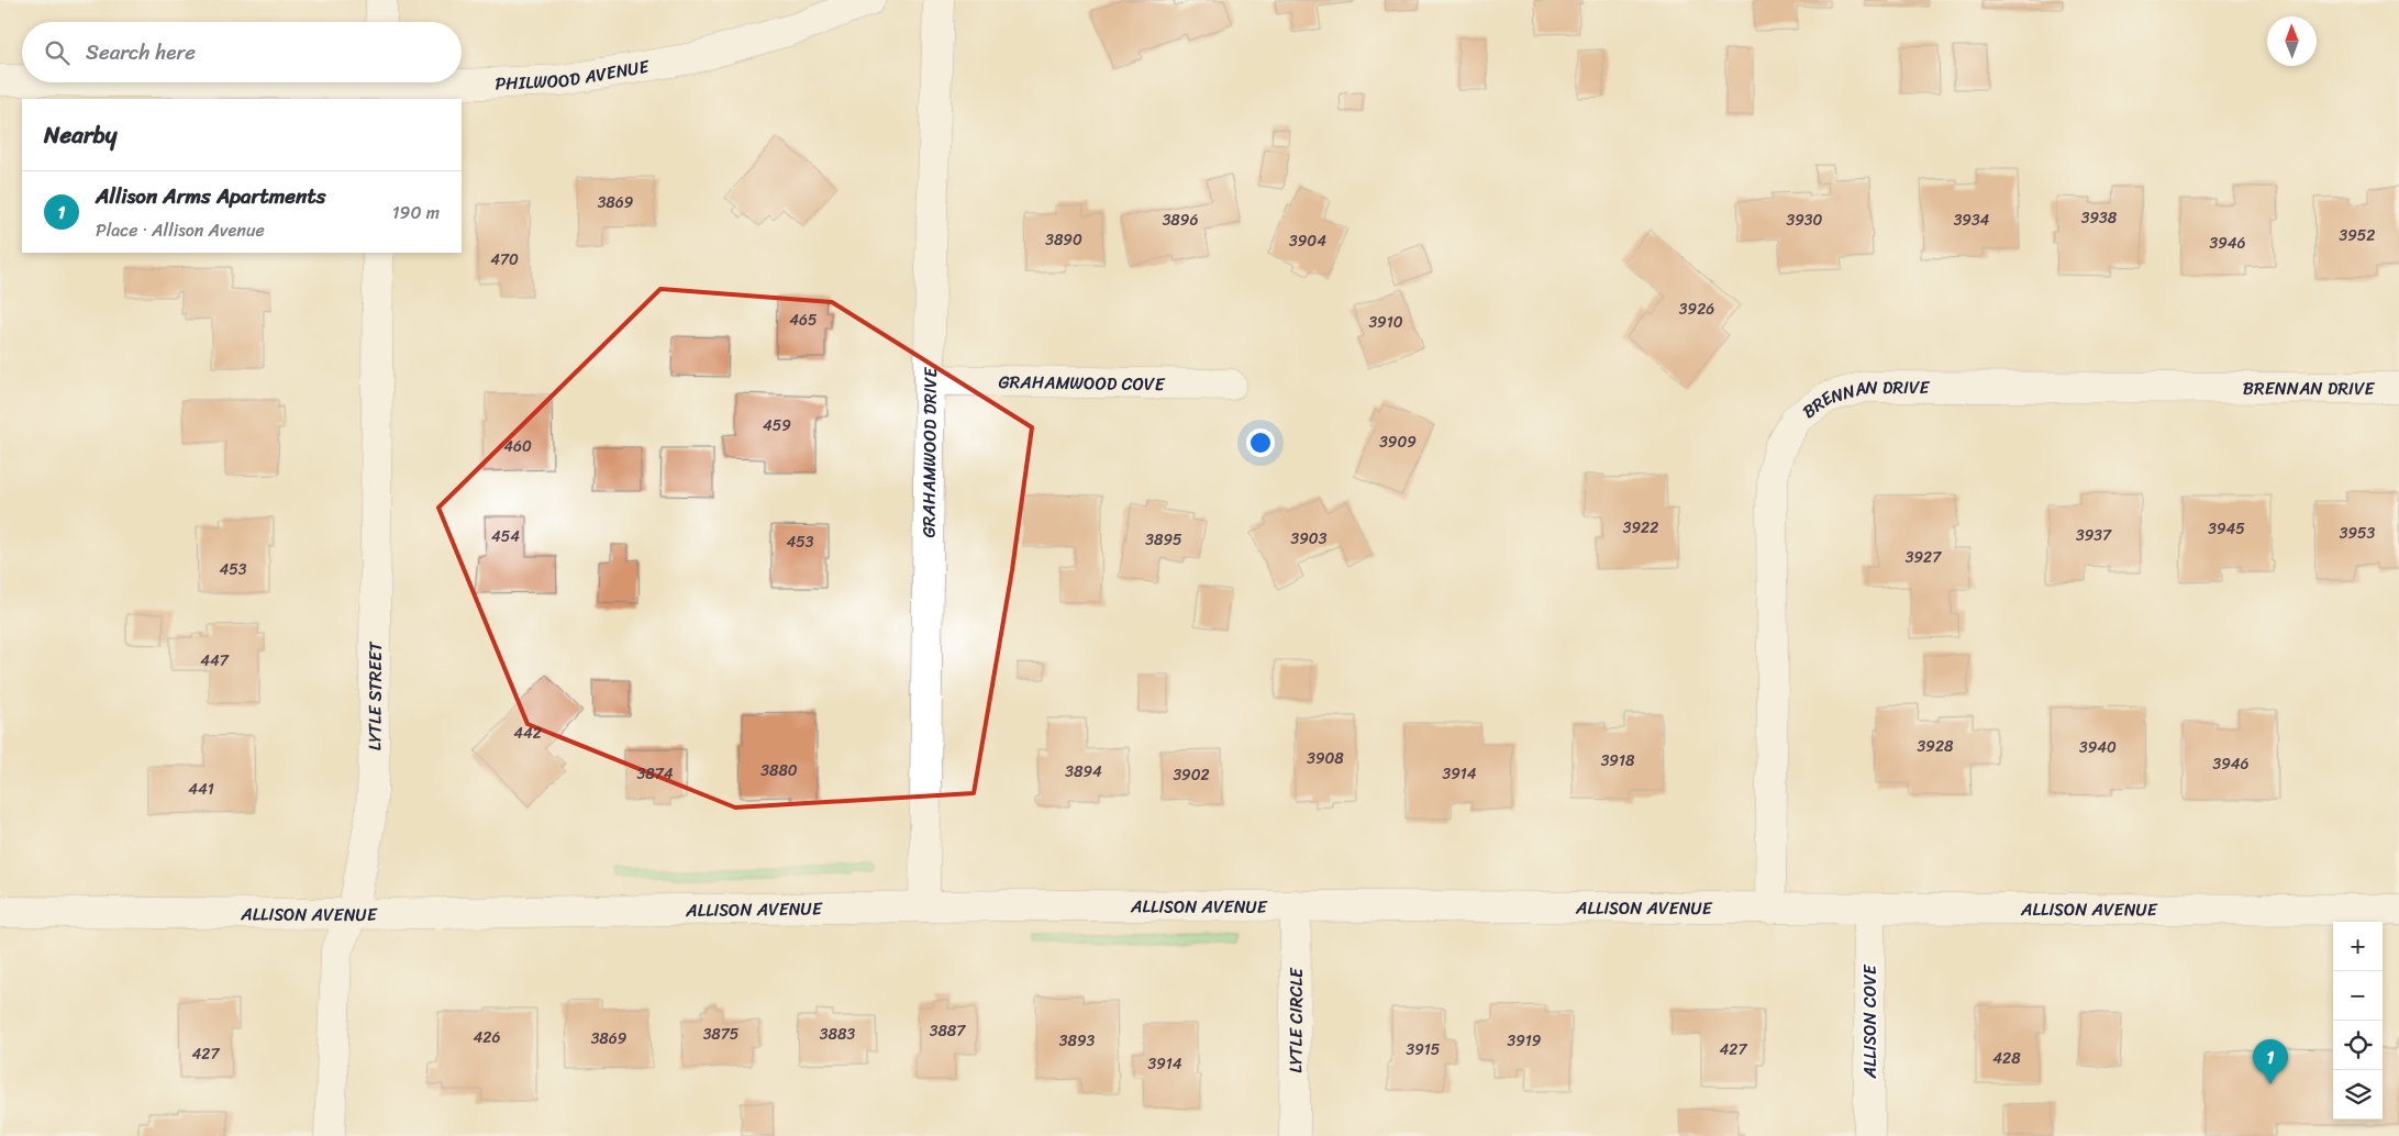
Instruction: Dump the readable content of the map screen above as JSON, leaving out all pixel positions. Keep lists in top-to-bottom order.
{
  "streets": {
    "street": [
      "PHILWOOD AVENUE",
      "GRAHAMWOOD COVE",
      "BRENNAN DRIVE",
      "GRAHAMWOOD DRIVE",
      "LYTLE STREET",
      "ALLISON AVENUE",
      "LYTLE CIRCLE",
      "ALLISON COVE"
    ]
  },
  "crossings": [
    ["GRAHAMWOOD COVE", "GRAHAMWOOD DRIVE"],
    ["BRENNAN DRIVE", "ALLISON AVENUE"],
    ["GRAHAMWOOD DRIVE", "ALLISON AVENUE"],
    ["LYTLE STREET", "ALLISON AVENUE"],
    ["ALLISON AVENUE", "LYTLE CIRCLE"],
    ["ALLISON AVENUE", "ALLISON COVE"]
  ],
  "house_numbers": [
    "3869",
    "3938",
    "3896",
    "3930",
    "3934",
    "3952",
    "3890",
    "3904",
    "3946",
    "470",
    "3926",
    "465",
    "3910",
    "459",
    "3909",
    "460",
    "3922",
    "3945",
    "3953",
    "3937",
    "454",
    "3903",
    "3895",
    "453",
    "3927",
    "453",
    "447",
    "442",
    "3928",
    "3940",
    "3908",
    "3918",
    "3946",
    "3880",
    "3894",
    "3874",
    "3914",
    "3902",
    "441",
    "3887",
    "3875",
    "3883",
    "426",
    "3869",
    "3893",
    "3919",
    "3915",
    "427",
    "427",
    "428",
    "3914"
  ],
  "north": "top",
  "page": {
    "search": "Search here",
    "heading": "Nearby",
    "list": [
      {
        "mark": "1",
        "name": "Allison Arms Apartments",
        "note": "Place · Allison Avenue",
        "value": "190 m"
      }
    ],
    "map_buttons": ["+", "−"],
    "pins": "1"
  }
}
